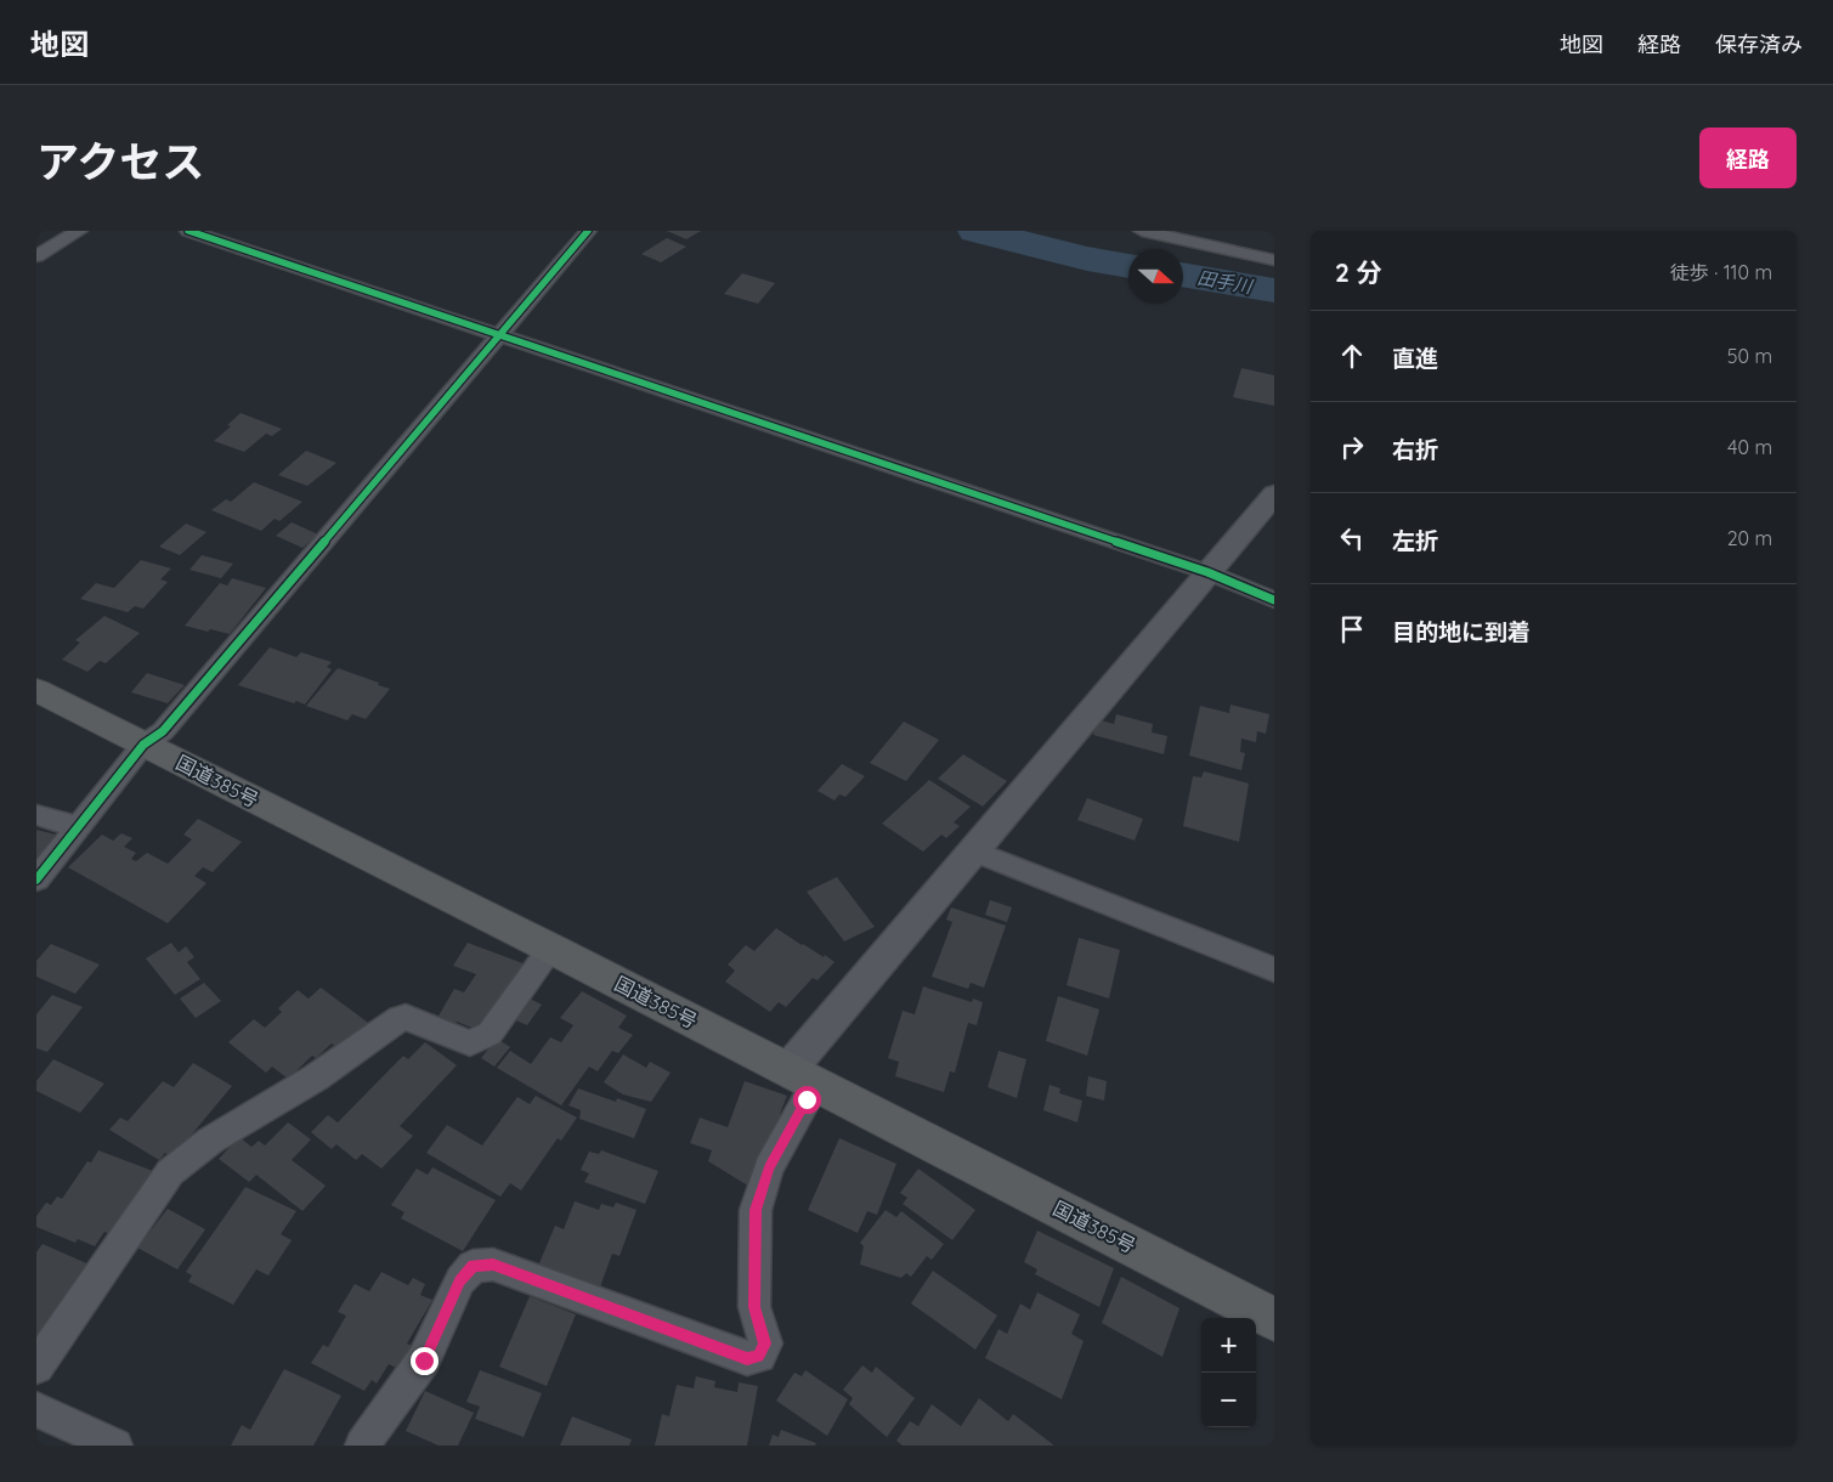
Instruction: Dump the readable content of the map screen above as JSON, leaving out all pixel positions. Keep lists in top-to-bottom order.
{
  "streets": {
    "highway": ["国道385号"]
  },
  "water": ["田手川"],
  "north": "right",
  "page": {
    "header": "地図",
    "nav": ["地図", "経路", "保存済み"],
    "title": "アクセス",
    "buttons": "経路",
    "heading": ["2 分", "徒歩 · 110 m"],
    "list": [
      ["直進", "50 m"],
      ["右折", "40 m"],
      ["左折", "20 m"],
      "目的地に到着"
    ],
    "map_buttons": ["+", "−"]
  }
}
